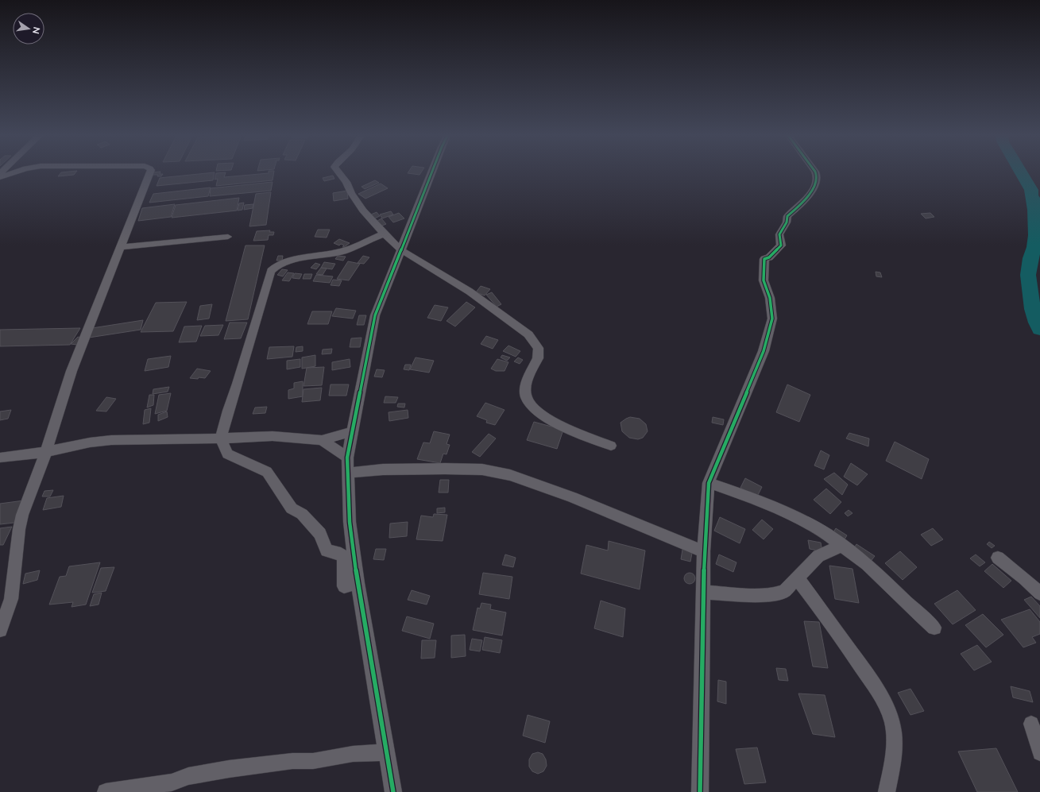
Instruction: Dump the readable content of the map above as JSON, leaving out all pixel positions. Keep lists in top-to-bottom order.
{
  "north": "right"
}
